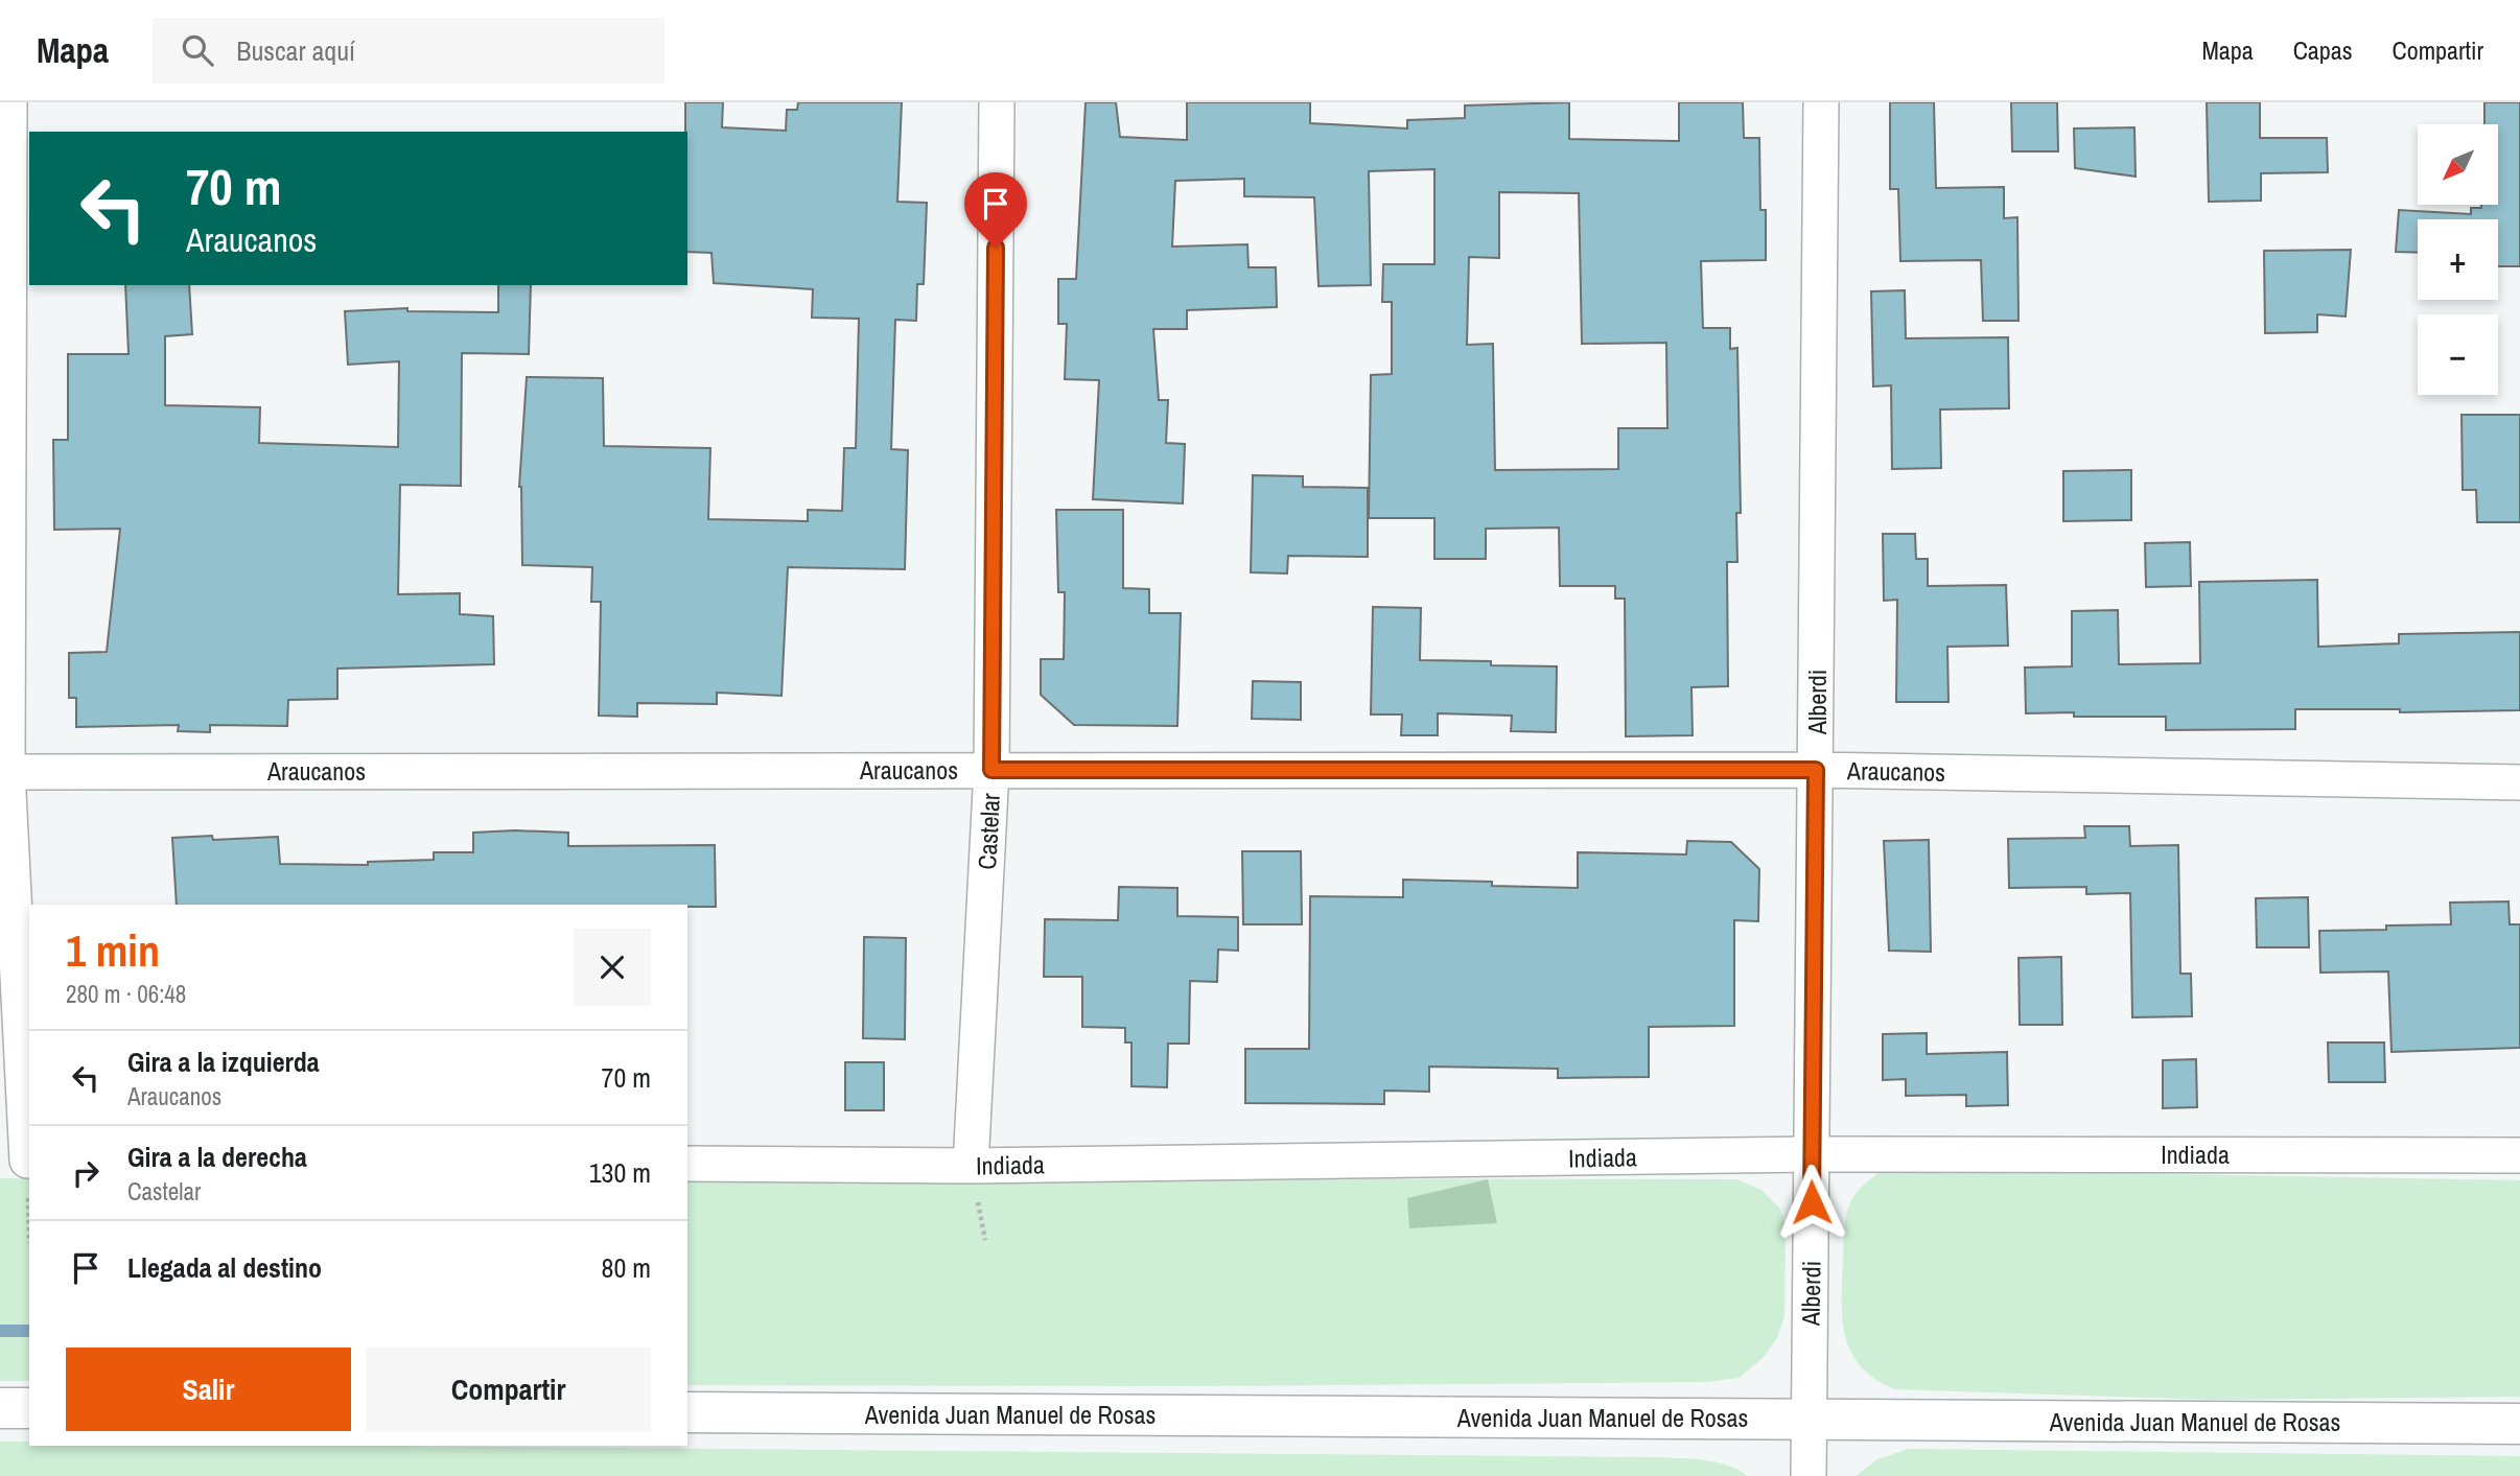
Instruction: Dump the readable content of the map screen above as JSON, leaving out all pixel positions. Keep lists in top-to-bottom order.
{
  "streets": {
    "main road": ["Avenida Juan Manuel de Rosas"],
    "street": [
      "Alberdi",
      "Araucanos",
      "Castelar",
      "Indiada"
    ]
  },
  "crossings": [
    ["Alberdi", "Araucanos"],
    ["Alberdi", "Indiada"],
    ["Alberdi", "Avenida Juan Manuel de Rosas"],
    ["Araucanos", "Castelar"],
    ["Castelar", "Indiada"]
  ],
  "north": "bottom left",
  "page": {
    "header": "Mapa",
    "search": "Buscar aquí",
    "nav": ["Mapa", "Capas", "Compartir"],
    "map_buttons": ["+", "−"],
    "turn": ["70 m", "Araucanos"],
    "heading": ["1 min", "280 m · 06:48"],
    "list": [
      {
        "name": "Gira a la izquierda",
        "note": "Araucanos",
        "value": "70 m"
      },
      {
        "name": "Gira a la derecha",
        "note": "Castelar",
        "value": "130 m"
      },
      {
        "name": "Llegada al destino",
        "value": "80 m"
      }
    ],
    "buttons": ["Salir", "Compartir"]
  }
}
